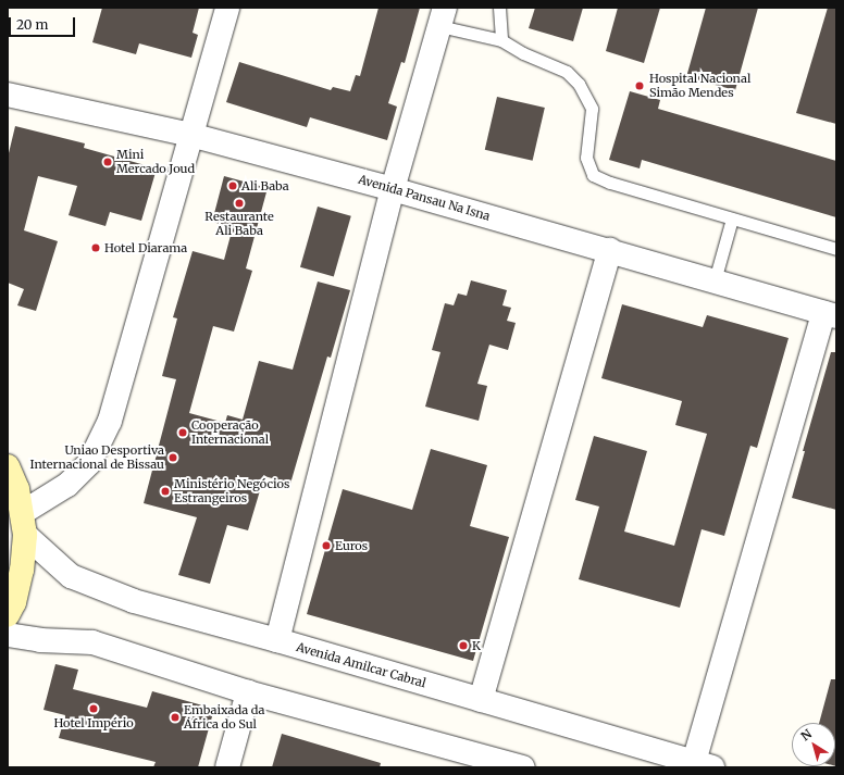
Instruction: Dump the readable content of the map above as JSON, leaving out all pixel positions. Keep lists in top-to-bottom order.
{
  "streets": {
    "street": ["Avenida Pansau Na Isna", "Avenida Amilcar Cabral"]
  },
  "places": [
    "Hospital Nacional Simão Mendes",
    "Mini Mercado Joud",
    "Ali Baba",
    "Restaurante Ali Baba",
    "Hotel Diarama",
    "Cooperação Internacional",
    "Uniao Desportiva Internacional de Bissau",
    "Ministério Negócios Estrangeiros",
    "Euros",
    "K",
    "Hotel Império",
    "Embaixada da África do Sul"
  ],
  "scale_bar": "20 m",
  "north": "top left"
}
